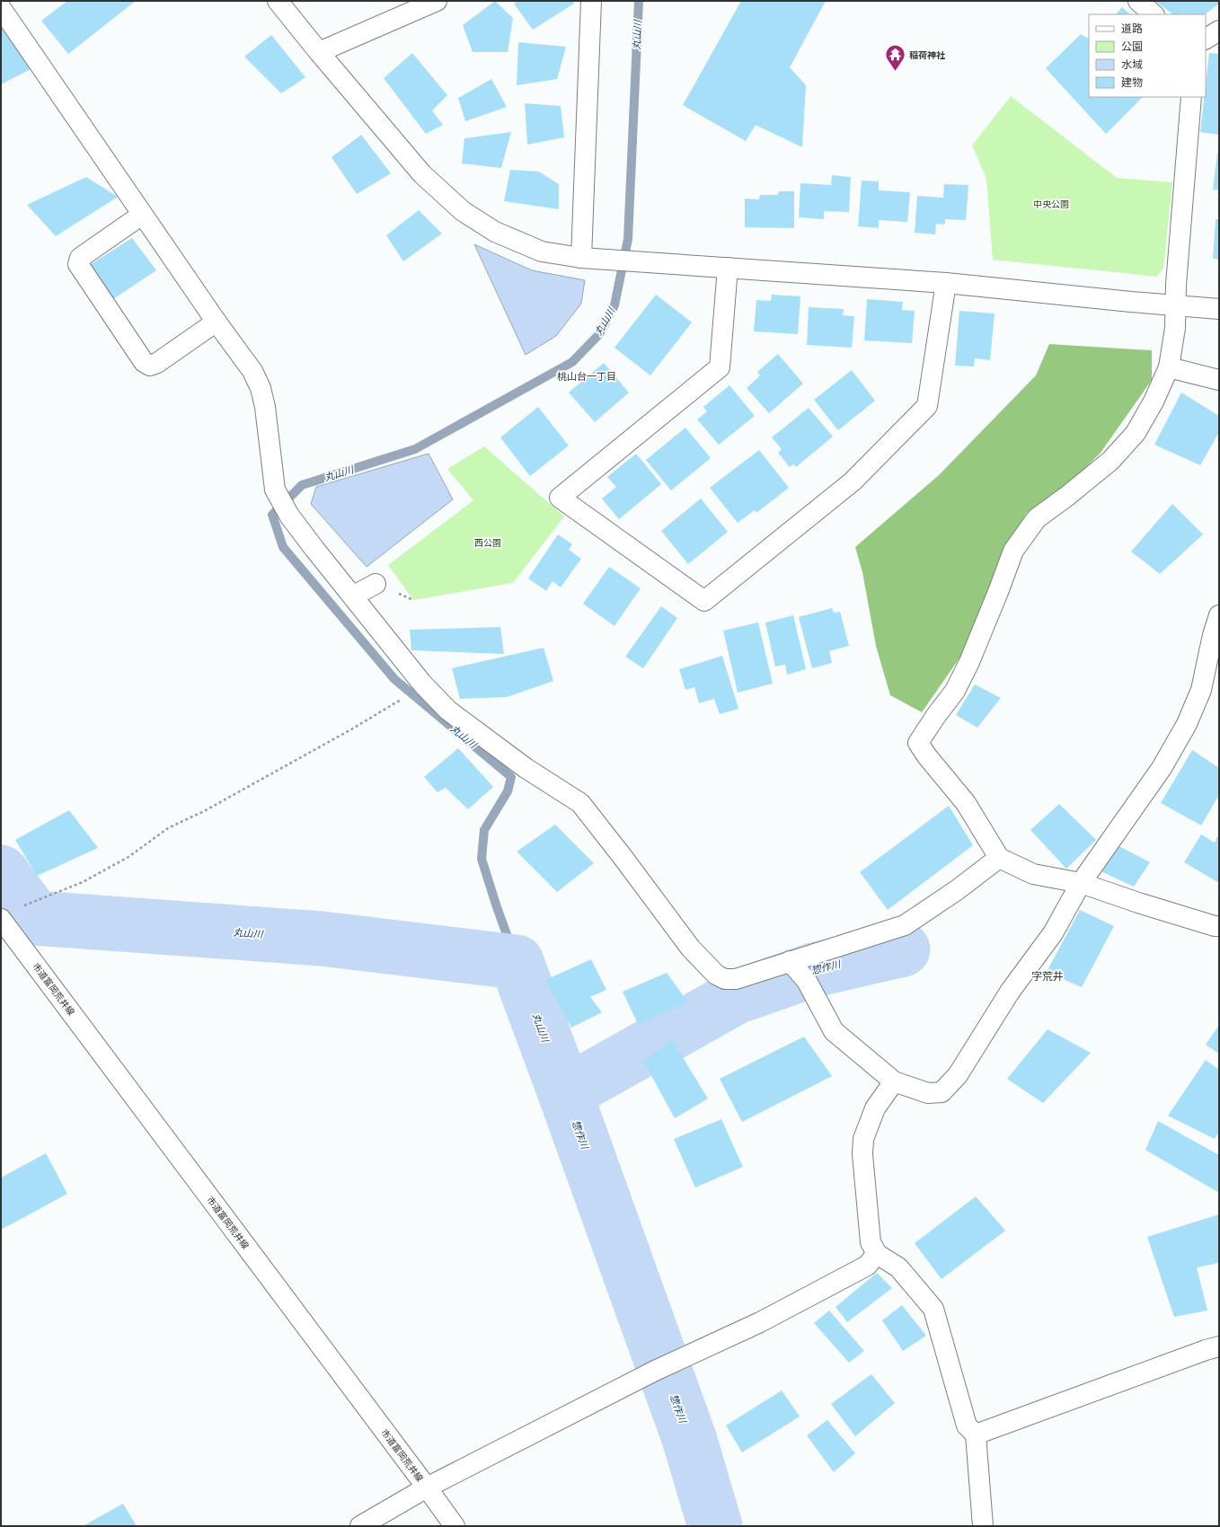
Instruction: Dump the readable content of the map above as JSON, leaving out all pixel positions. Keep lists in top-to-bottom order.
{
  "streets": {
    "street": ["市道富岡荒井線"]
  },
  "districts": ["桃山台一丁目", "字荒井"],
  "water": ["丸山川", "惣作川"],
  "parks": ["中央公園", "西公園"],
  "places": {
    "temple": ["稲荷神社"]
  },
  "legend": [
    "道路",
    "公園",
    "水域",
    "建物"
  ]
}
